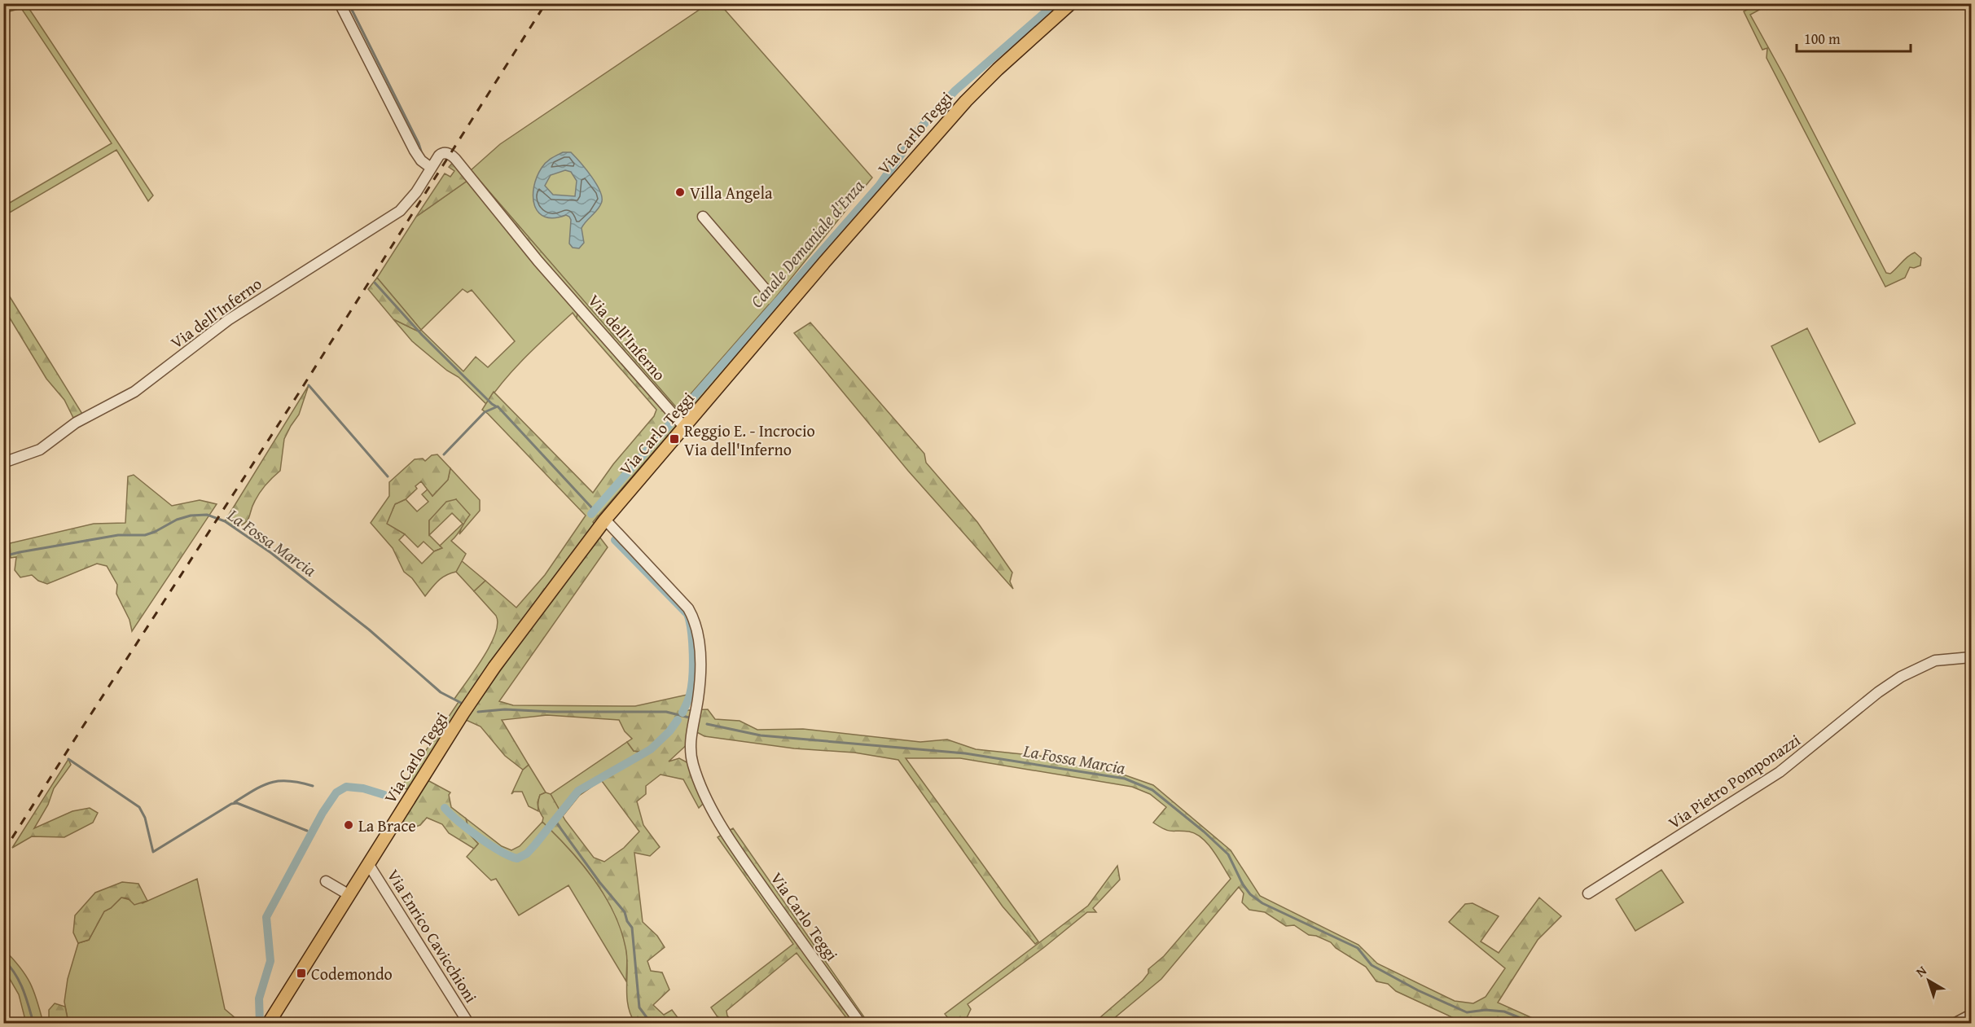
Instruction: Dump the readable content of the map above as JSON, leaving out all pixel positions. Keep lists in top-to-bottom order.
{
  "streets": {
    "main road": ["Via Carlo Teggi"],
    "street": ["Via dell'Inferno", "Via Pietro Pomponazzi", "Via Enrico Cavicchioni"]
  },
  "crossings": [
    ["Via Carlo Teggi", "Via dell'Inferno"],
    ["Via Carlo Teggi", "Via Enrico Cavicchioni"]
  ],
  "water": ["Canale Demaniale d'Enza", "La Fossa Marcia"],
  "places": {
    "other": ["Villa Angela", "La Brace"],
    "transit": ["Reggio E. - Incrocio Via dell'Inferno", "Codemondo"]
  },
  "scale_bar": "100 m",
  "north": "top left"
}
